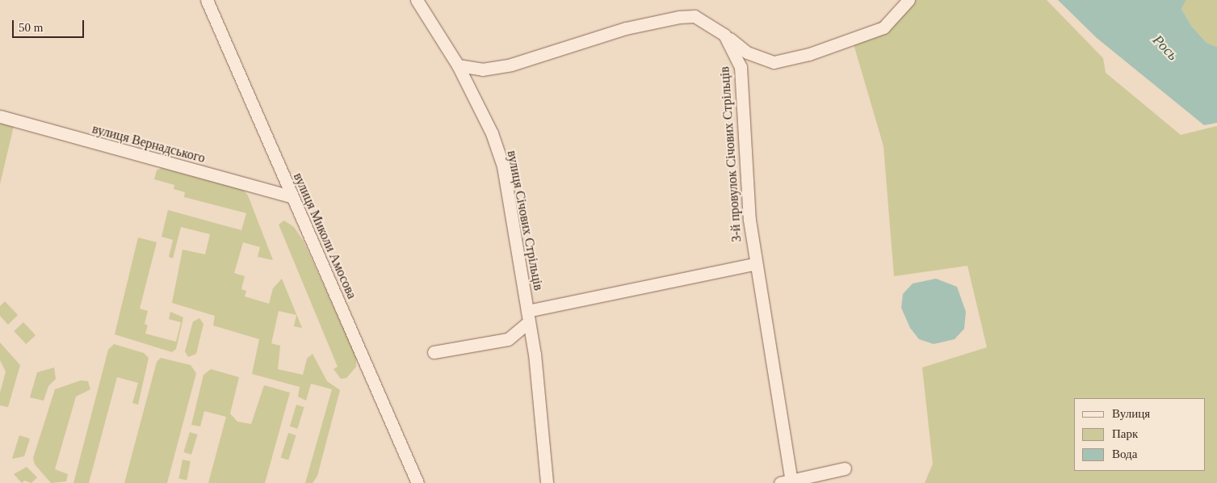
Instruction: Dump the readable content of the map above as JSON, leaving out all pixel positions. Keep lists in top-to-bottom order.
{
  "streets": {
    "street": [
      "вулиця Вернадського",
      "3-й провулок Січових Стрільців",
      "вулиця Січових Стрільців",
      "вулиця Миколи Амосова"
    ]
  },
  "crossings": [
    ["вулиця Вернадського", "вулиця Миколи Амосова"]
  ],
  "water": ["Рось"],
  "legend": ["Вулиця", "Парк", "Вода"],
  "scale_bar": "50 m"
}
